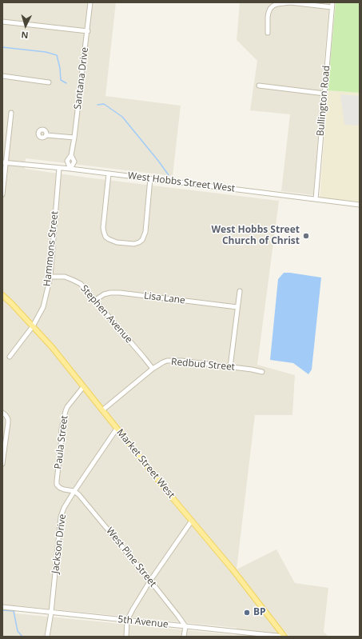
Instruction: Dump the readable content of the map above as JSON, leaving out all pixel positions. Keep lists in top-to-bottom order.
{
  "streets": {
    "main road": ["Market Street West"],
    "street": [
      "Santana Drive",
      "Bullington Road",
      "West Hobbs Street West",
      "Hammons Street",
      "Lisa Lane",
      "Stephen Avenue",
      "Redbud Street",
      "Paula Street",
      "Jackson Drive",
      "West Pine Street",
      "5th Avenue"
    ]
  },
  "crossings": [
    ["Santana Drive", "West Hobbs Street West"],
    ["Bullington Road", "West Hobbs Street West"],
    ["West Hobbs Street West", "Hammons Street"],
    ["Hammons Street", "Stephen Avenue"],
    ["Hammons Street", "Market Street West"],
    ["Lisa Lane", "Stephen Avenue"],
    ["Stephen Avenue", "Redbud Street"],
    ["Redbud Street", "Market Street West"],
    ["Paula Street", "Market Street West"],
    ["Paula Street", "Jackson Drive"],
    ["Paula Street", "West Pine Street"],
    ["Market Street West", "Jackson Drive"],
    ["Market Street West", "5th Avenue"],
    ["Jackson Drive", "West Pine Street"],
    ["Jackson Drive", "5th Avenue"],
    ["West Pine Street", "5th Avenue"]
  ],
  "places": ["West Hobbs Street Church of Christ", "BP"],
  "north": "bottom"
}
